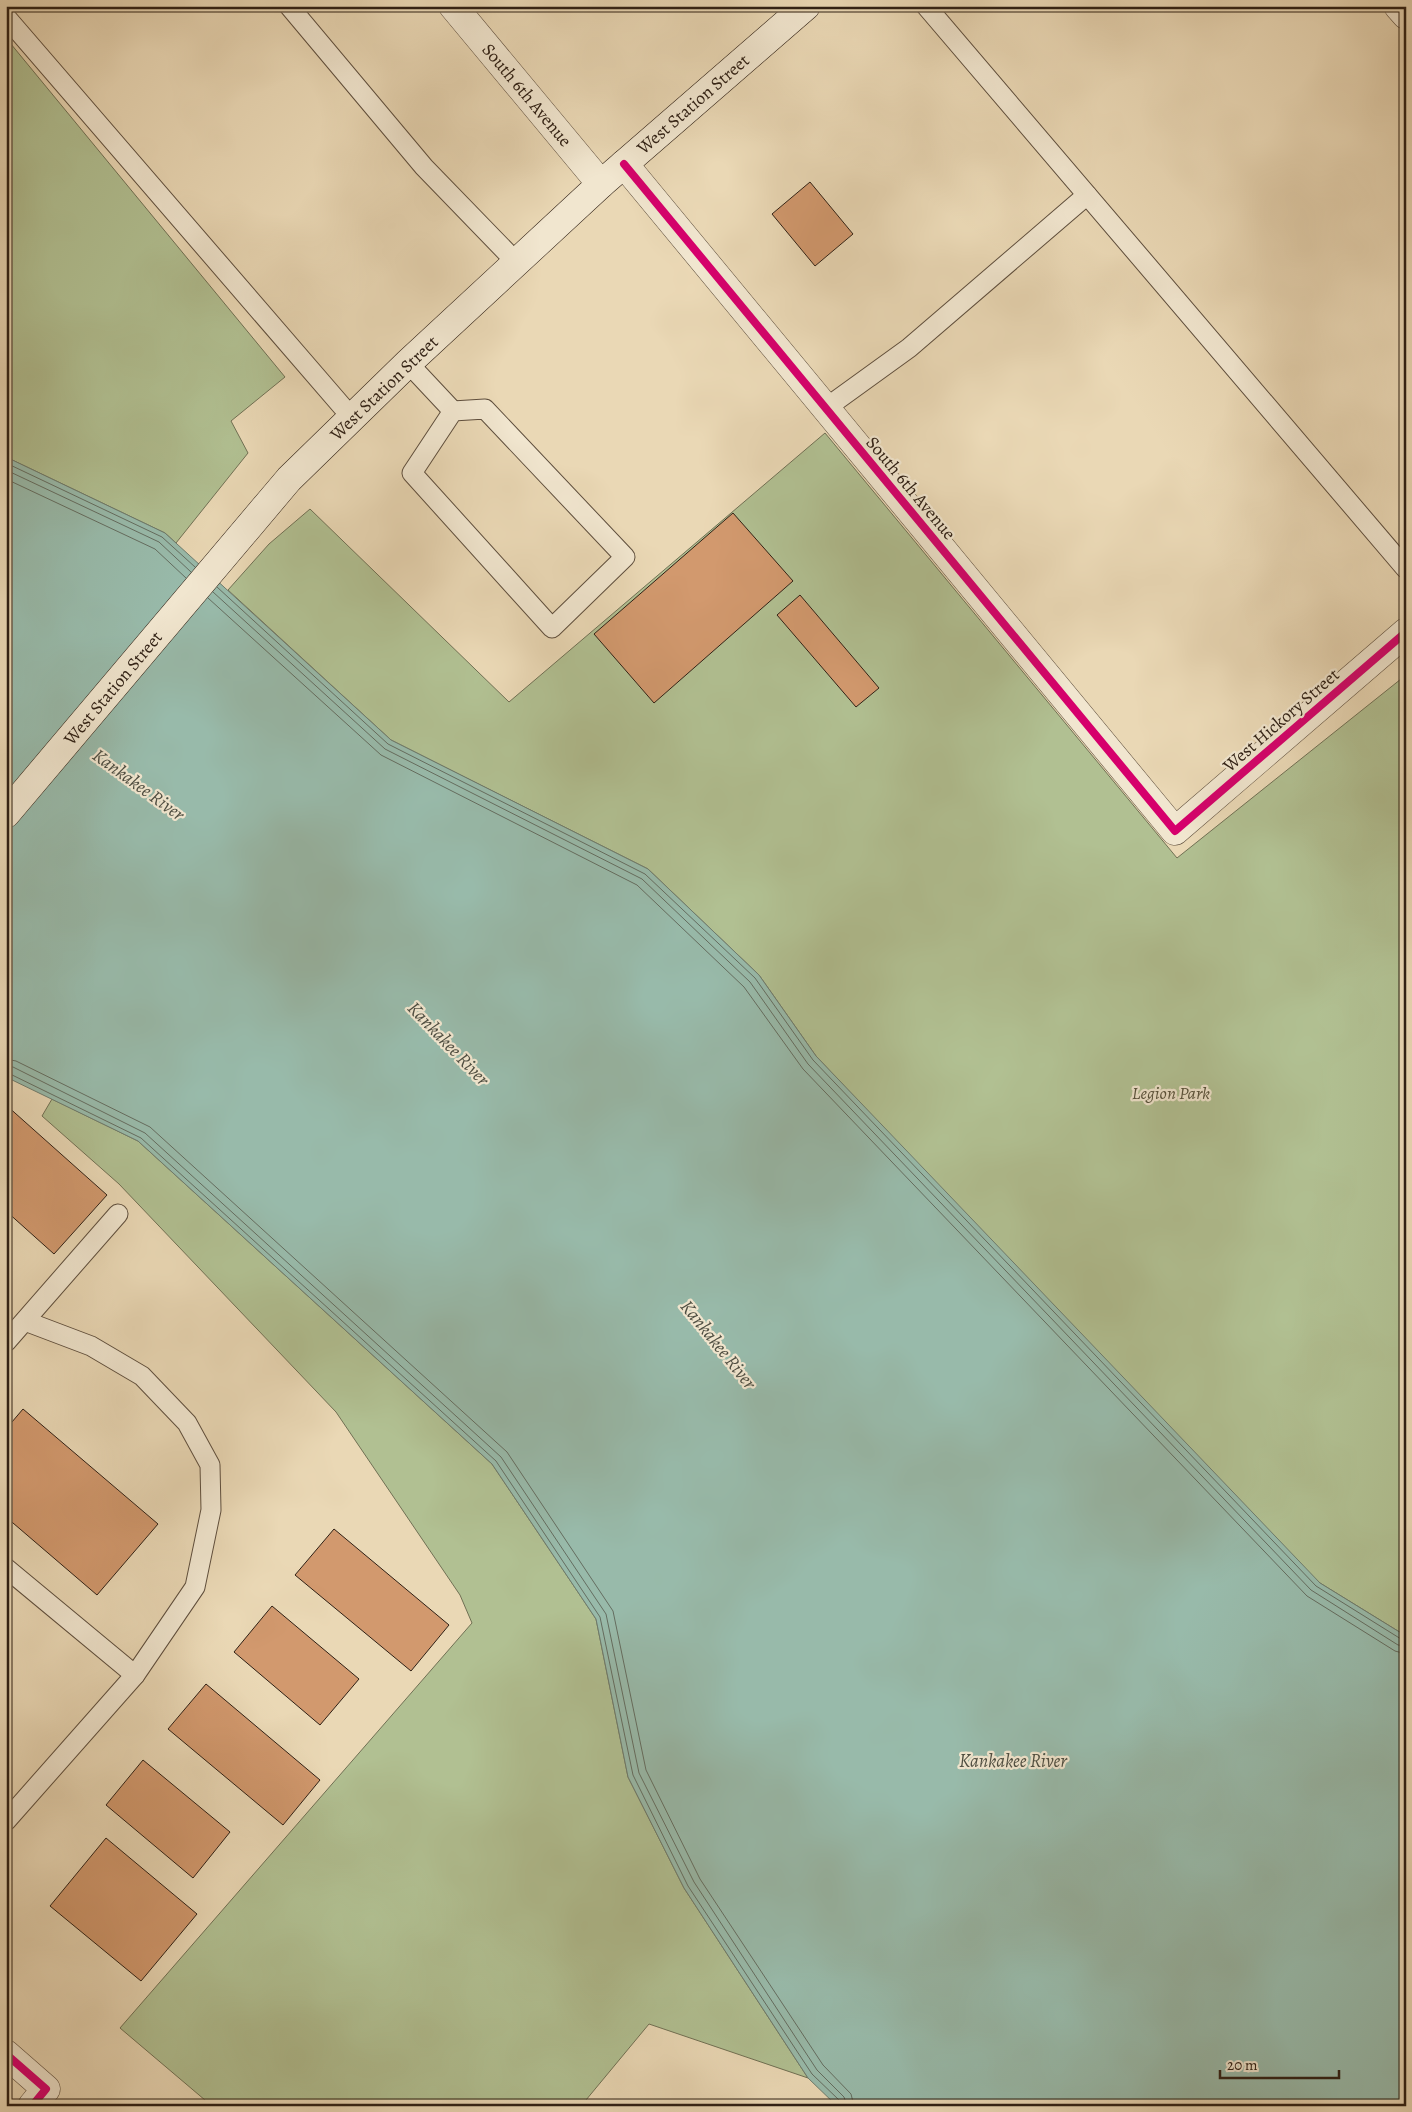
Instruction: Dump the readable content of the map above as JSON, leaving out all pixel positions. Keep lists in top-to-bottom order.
{
  "streets": {
    "street": ["South 6th Avenue", "West Station Street", "West Hickory Street"]
  },
  "crossings": [
    ["South 6th Avenue", "West Station Street"],
    ["South 6th Avenue", "West Hickory Street"]
  ],
  "water": ["Kankakee River"],
  "parks": ["Legion Park"],
  "scale_bar": "20 m"
}
